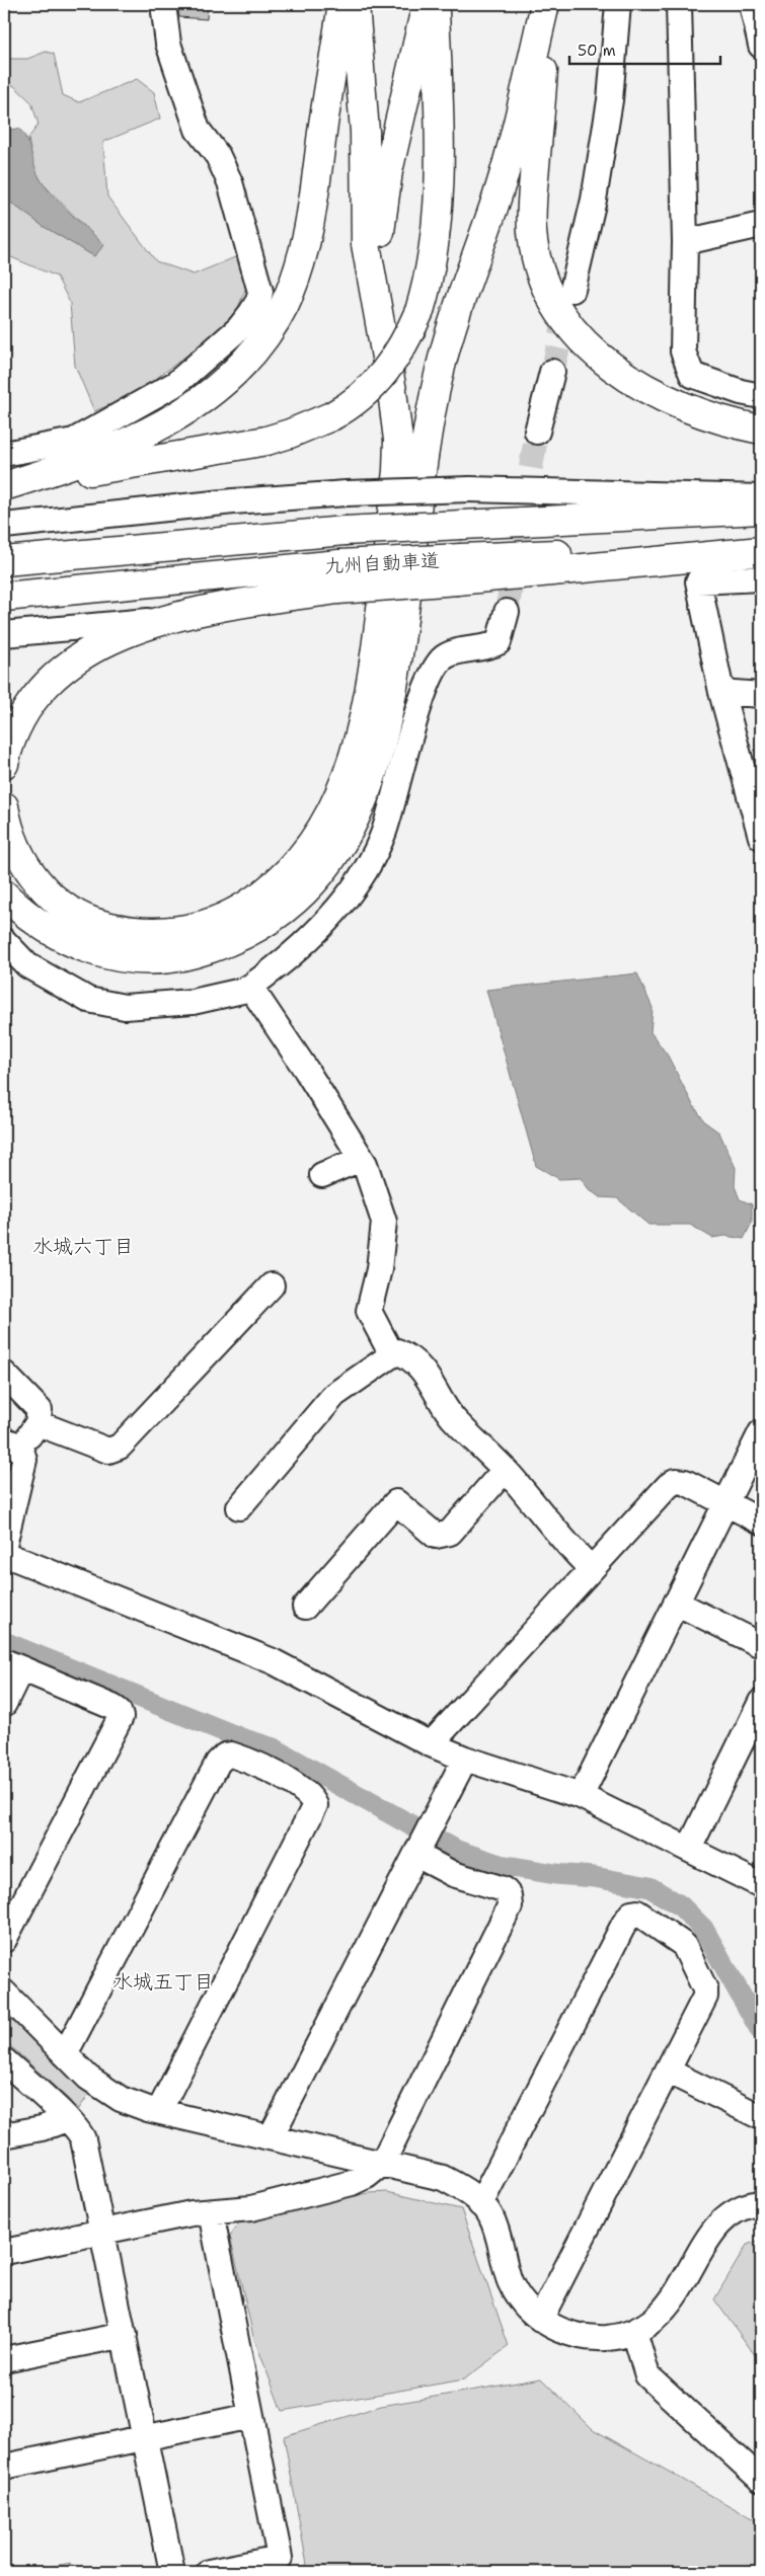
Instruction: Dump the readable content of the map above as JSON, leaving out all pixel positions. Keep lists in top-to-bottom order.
{
  "streets": {
    "highway": ["九州自動車道"]
  },
  "districts": ["水城六丁目", "水城五丁目"],
  "scale_bar": "50 m"
}
